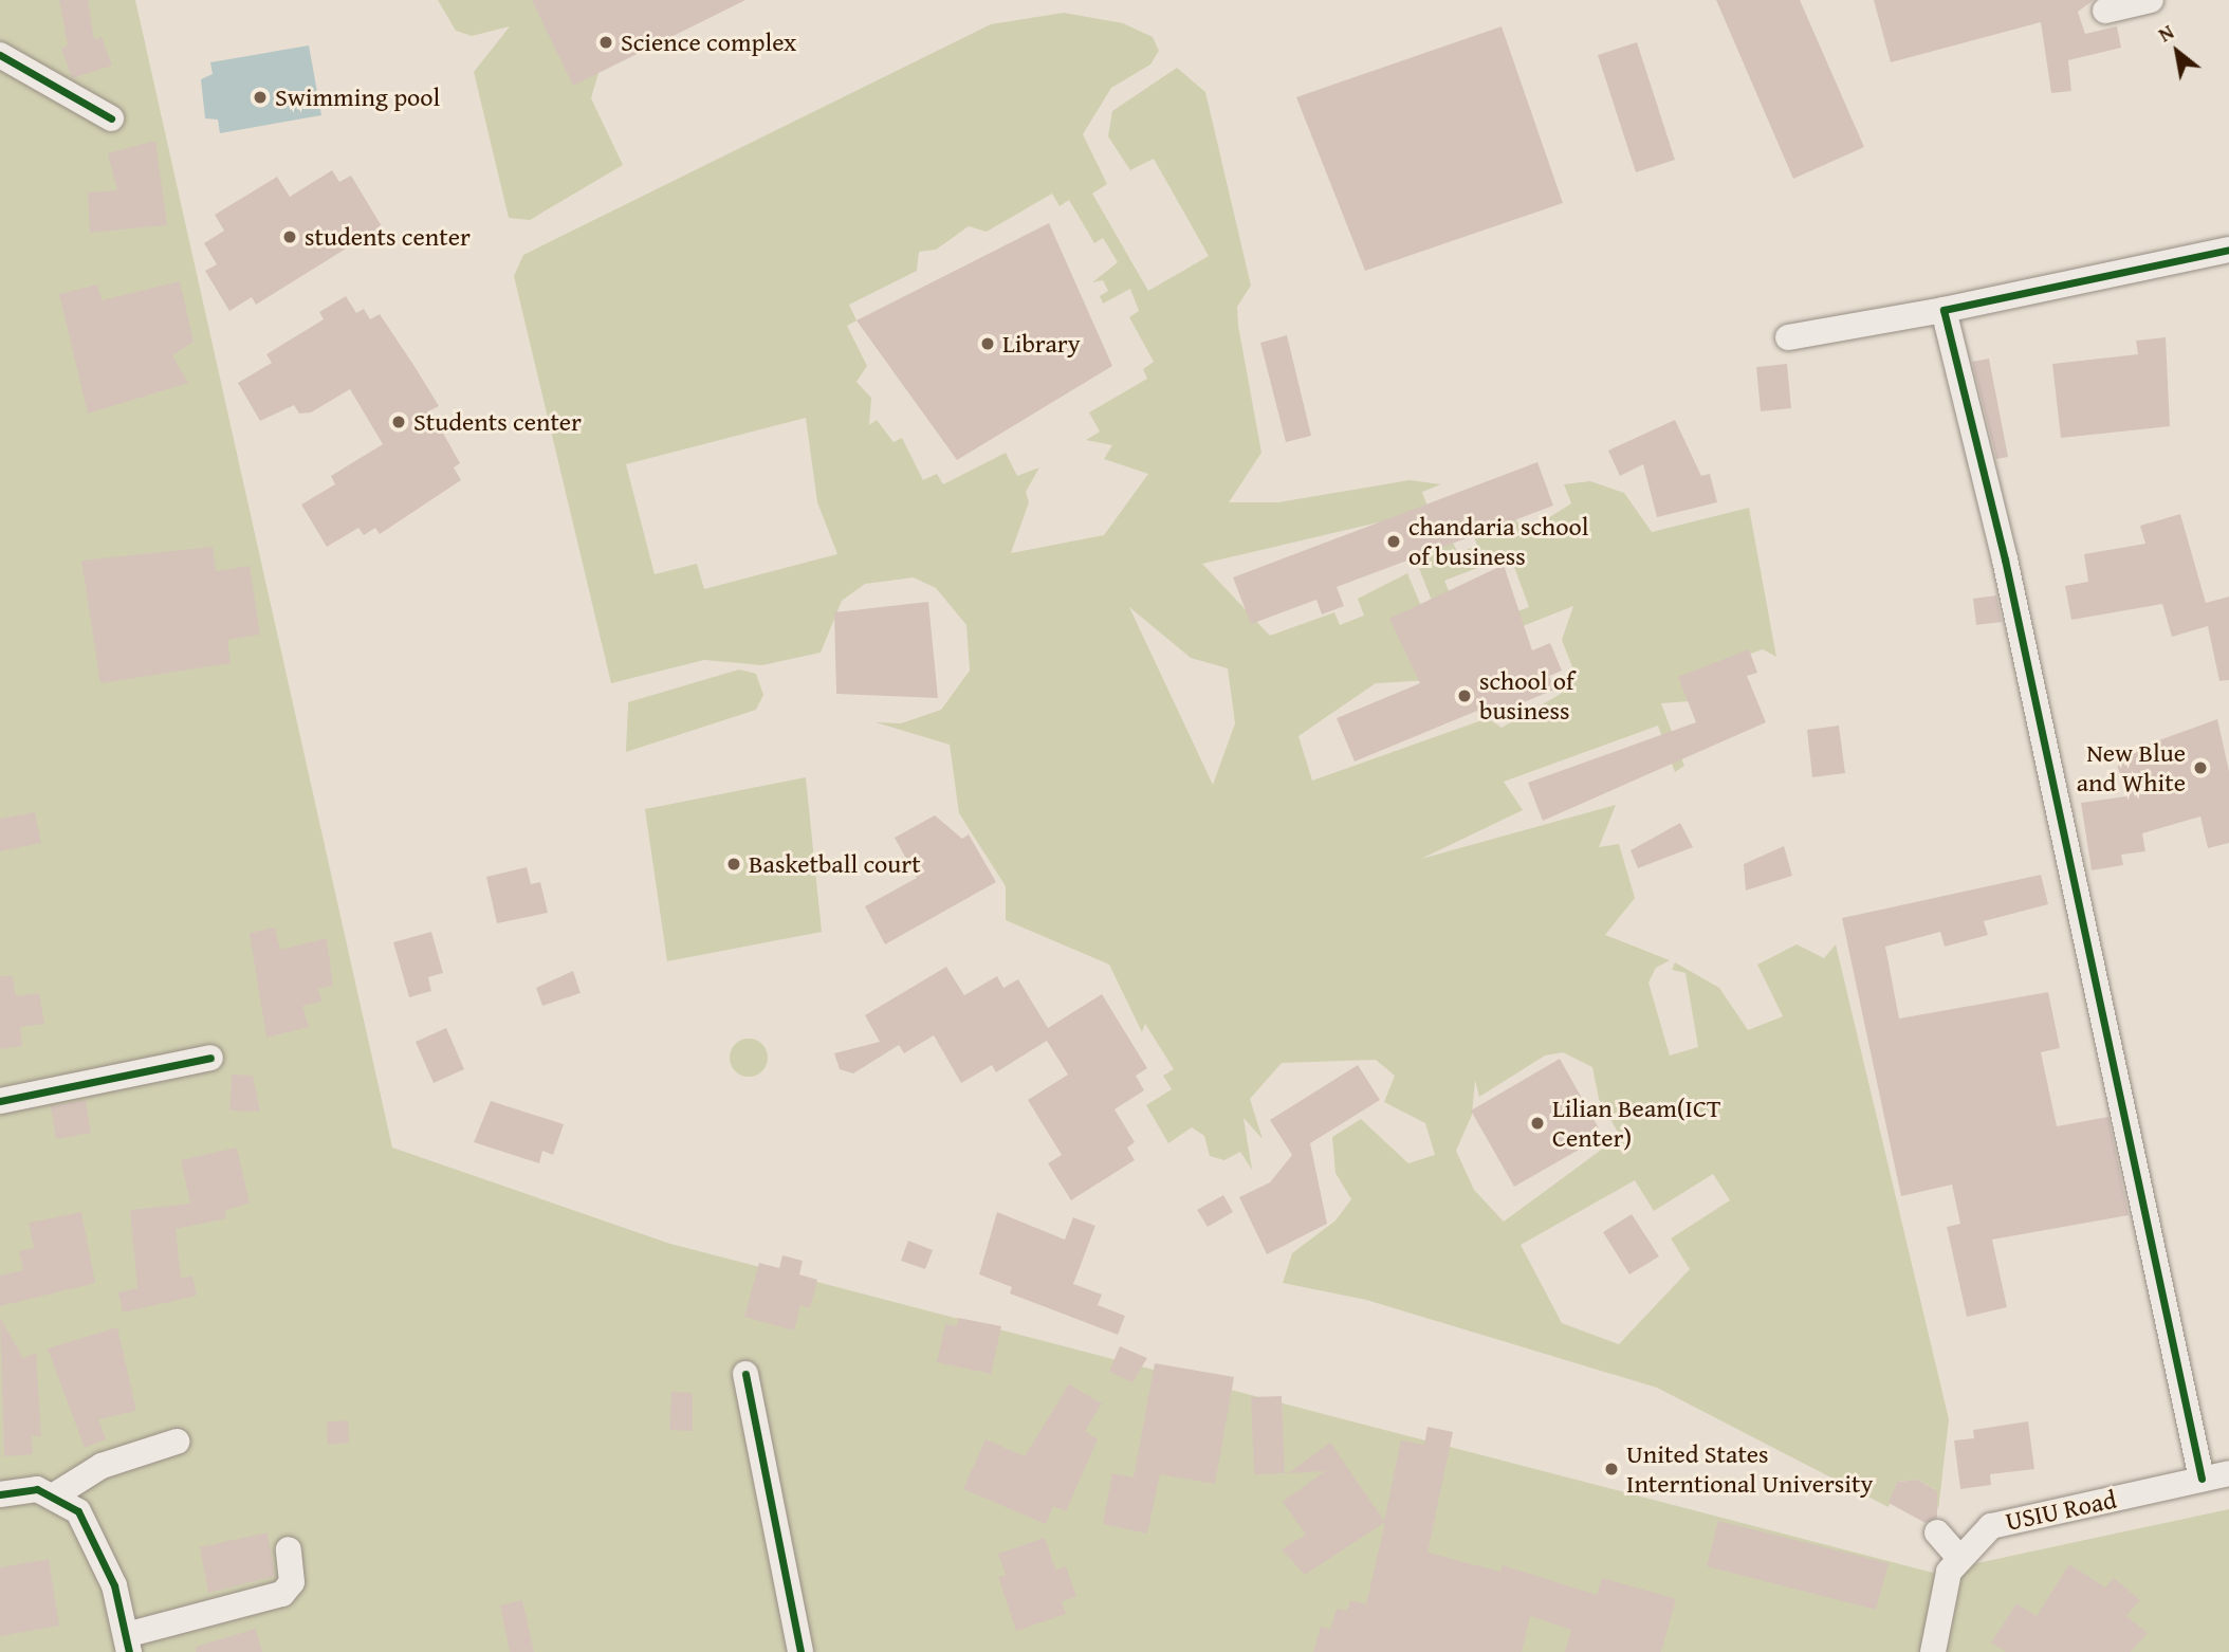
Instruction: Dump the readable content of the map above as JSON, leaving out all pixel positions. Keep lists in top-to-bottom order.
{
  "streets": {
    "street": ["USIU Road"]
  },
  "places": [
    "Science complex",
    "Swimming pool",
    "students center",
    "Library",
    "Students center",
    "chandaria school of business",
    "school of business",
    "New Blue and White",
    "Basketball court",
    "Lilian Beam(ICT Center)",
    "United States Interntional University"
  ],
  "north": "top left"
}
